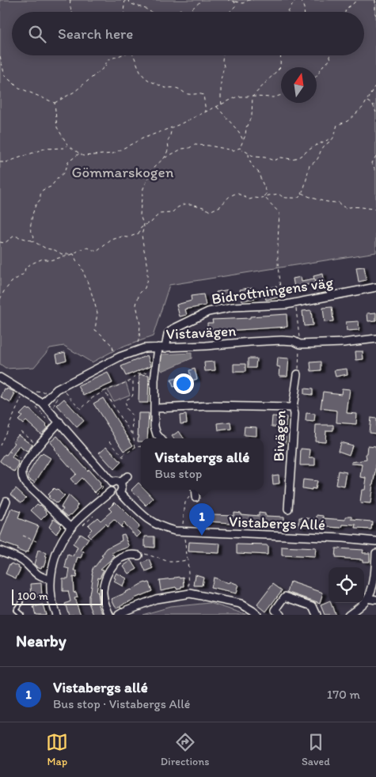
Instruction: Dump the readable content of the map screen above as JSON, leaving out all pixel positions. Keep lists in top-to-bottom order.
{
  "streets": {
    "street": [
      "Bidrottningens väg",
      "Vistavägen",
      "Bivägen",
      "Vistabergs Allé"
    ]
  },
  "crossings": [
    ["Bidrottningens väg", "Vistavägen"]
  ],
  "parks": ["Gömmarskogen"],
  "scale_bar": "100 m",
  "north": "top",
  "page": {
    "search": "Search here",
    "popup": ["Vistabergs allé", "Bus stop"],
    "pins": "1",
    "scale": "100 m",
    "heading": "Nearby",
    "list": [
      {
        "mark": "1",
        "name": "Vistabergs allé",
        "note": "Bus stop · Vistabergs Allé",
        "value": "170 m"
      }
    ],
    "nav": ["Map", "Directions", "Saved"]
  }
}
